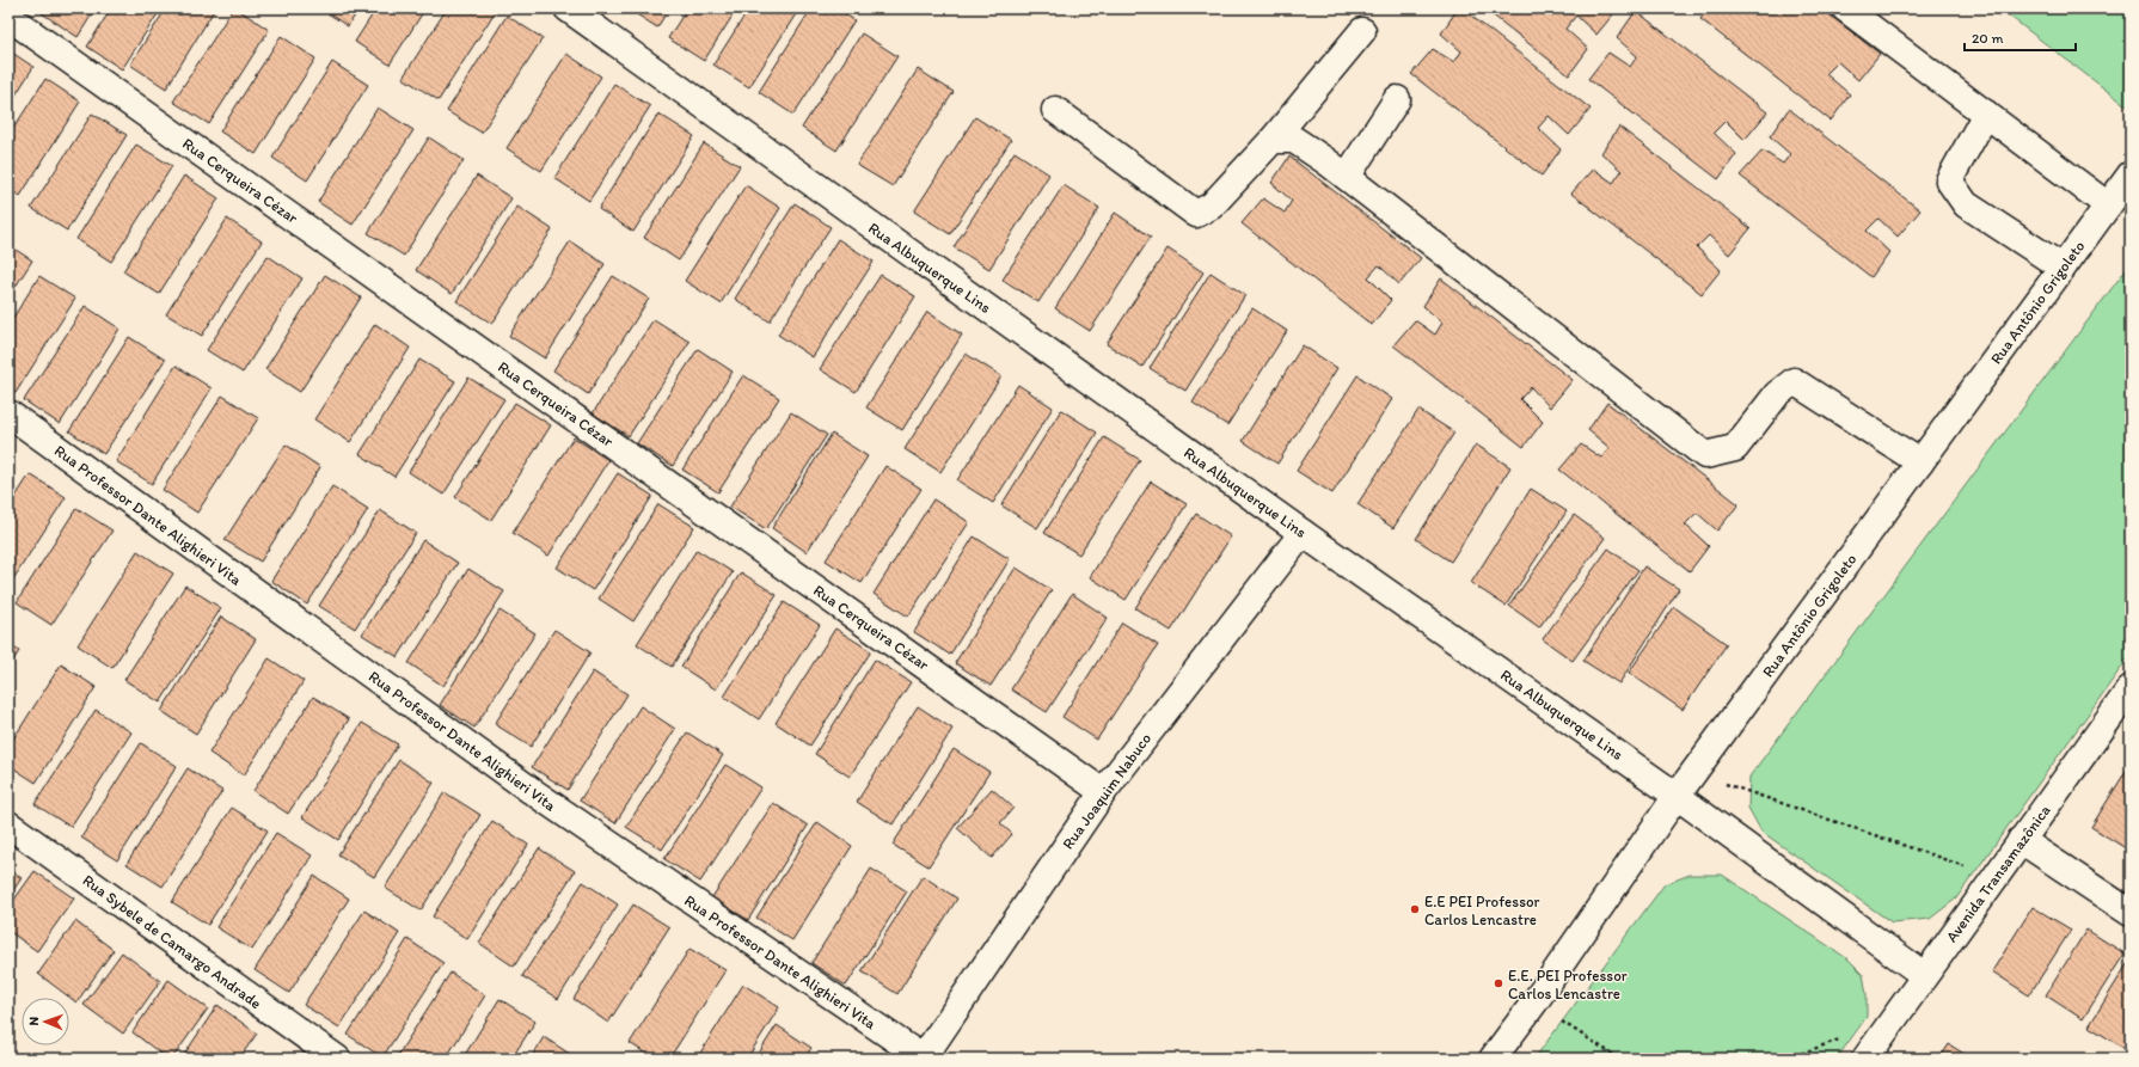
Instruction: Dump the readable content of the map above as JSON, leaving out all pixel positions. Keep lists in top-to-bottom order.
{
  "streets": {
    "street": [
      "Rua Cerqueira Cézar",
      "Rua Albuquerque Lins",
      "Rua Antônio Grigoleto",
      "Rua Professor Dante Alighieri Vita",
      "Rua Joaquim Nabuco",
      "Avenida Transamazônica",
      "Rua Sybele de Camargo Andrade"
    ]
  },
  "crossings": [
    ["Rua Cerqueira Cézar", "Rua Joaquim Nabuco"],
    ["Rua Albuquerque Lins", "Rua Antônio Grigoleto"],
    ["Rua Albuquerque Lins", "Rua Joaquim Nabuco"],
    ["Rua Albuquerque Lins", "Avenida Transamazônica"],
    ["Rua Professor Dante Alighieri Vita", "Rua Joaquim Nabuco"]
  ],
  "places": ["E.E PEI Professor Carlos Lencastre", "E.E. PEI Professor Carlos Lencastre"],
  "scale_bar": "20 m",
  "north": "left"
}
